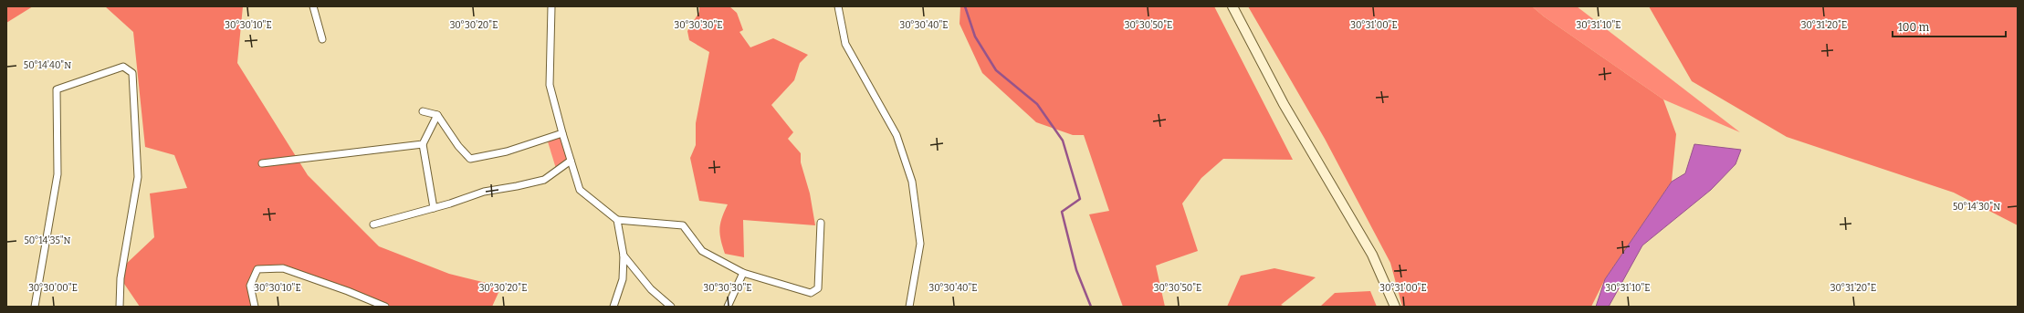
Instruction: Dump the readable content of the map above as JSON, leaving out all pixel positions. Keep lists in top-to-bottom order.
{
  "scale_bar": "100 m",
  "coordinates": [
    "30°30'10\"E",
    "30°30'20\"E",
    "30°30'30\"E",
    "30°30'40\"E",
    "30°30'50\"E",
    "30°31'00\"E",
    "30°31'10\"E",
    "30°31'20\"E",
    "50°14'40\"N",
    "50°14'30\"N",
    "50°14'35\"N",
    "30°30'00\"E"
  ]
}
